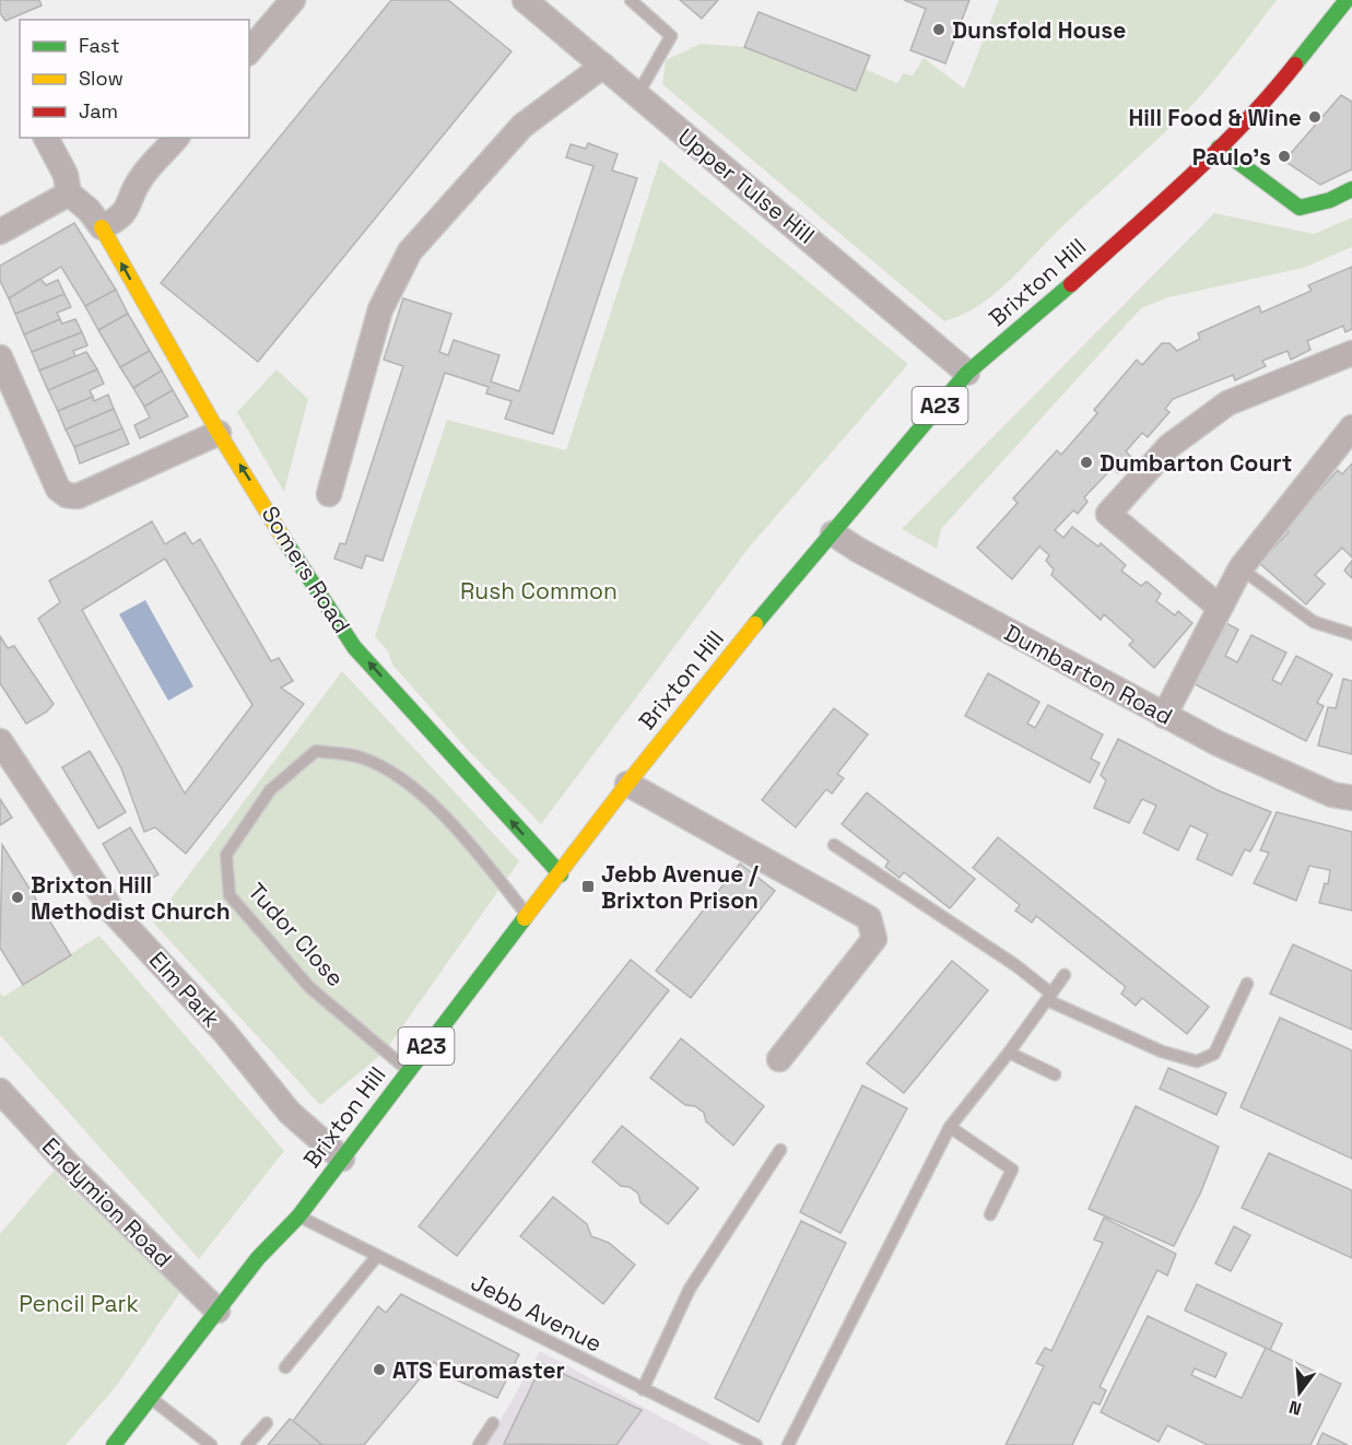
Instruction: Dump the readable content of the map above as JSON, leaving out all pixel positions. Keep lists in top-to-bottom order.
{
  "streets": {
    "main road": ["Brixton Hill", "A23", "Somers Road"],
    "street": [
      "Upper Tulse Hill",
      "Dumbarton Road",
      "Elm Park",
      "Endymion Road"
    ],
    "lane": ["Tudor Close", "Jebb Avenue"]
  },
  "crossings": [
    ["Upper Tulse Hill", "Brixton Hill"],
    ["Brixton Hill", "Somers Road"],
    ["Brixton Hill", "Dumbarton Road"],
    ["Brixton Hill", "Tudor Close"],
    ["Brixton Hill", "Elm Park"],
    ["Brixton Hill", "Endymion Road"],
    ["Brixton Hill", "Jebb Avenue"]
  ],
  "one_way": ["Somers Road"],
  "parks": ["Rush Common", "Pencil Park"],
  "places": {
    "other": [
      "Dunsfold House",
      "Hill Food & Wine",
      "Paulo's",
      "Dumbarton Court",
      "Brixton Hill Methodist Church",
      "ATS Euromaster"
    ],
    "transit": ["Jebb Avenue / Brixton Prison"]
  },
  "legend": ["Fast", "Slow", "Jam"],
  "north": "bottom"
}
